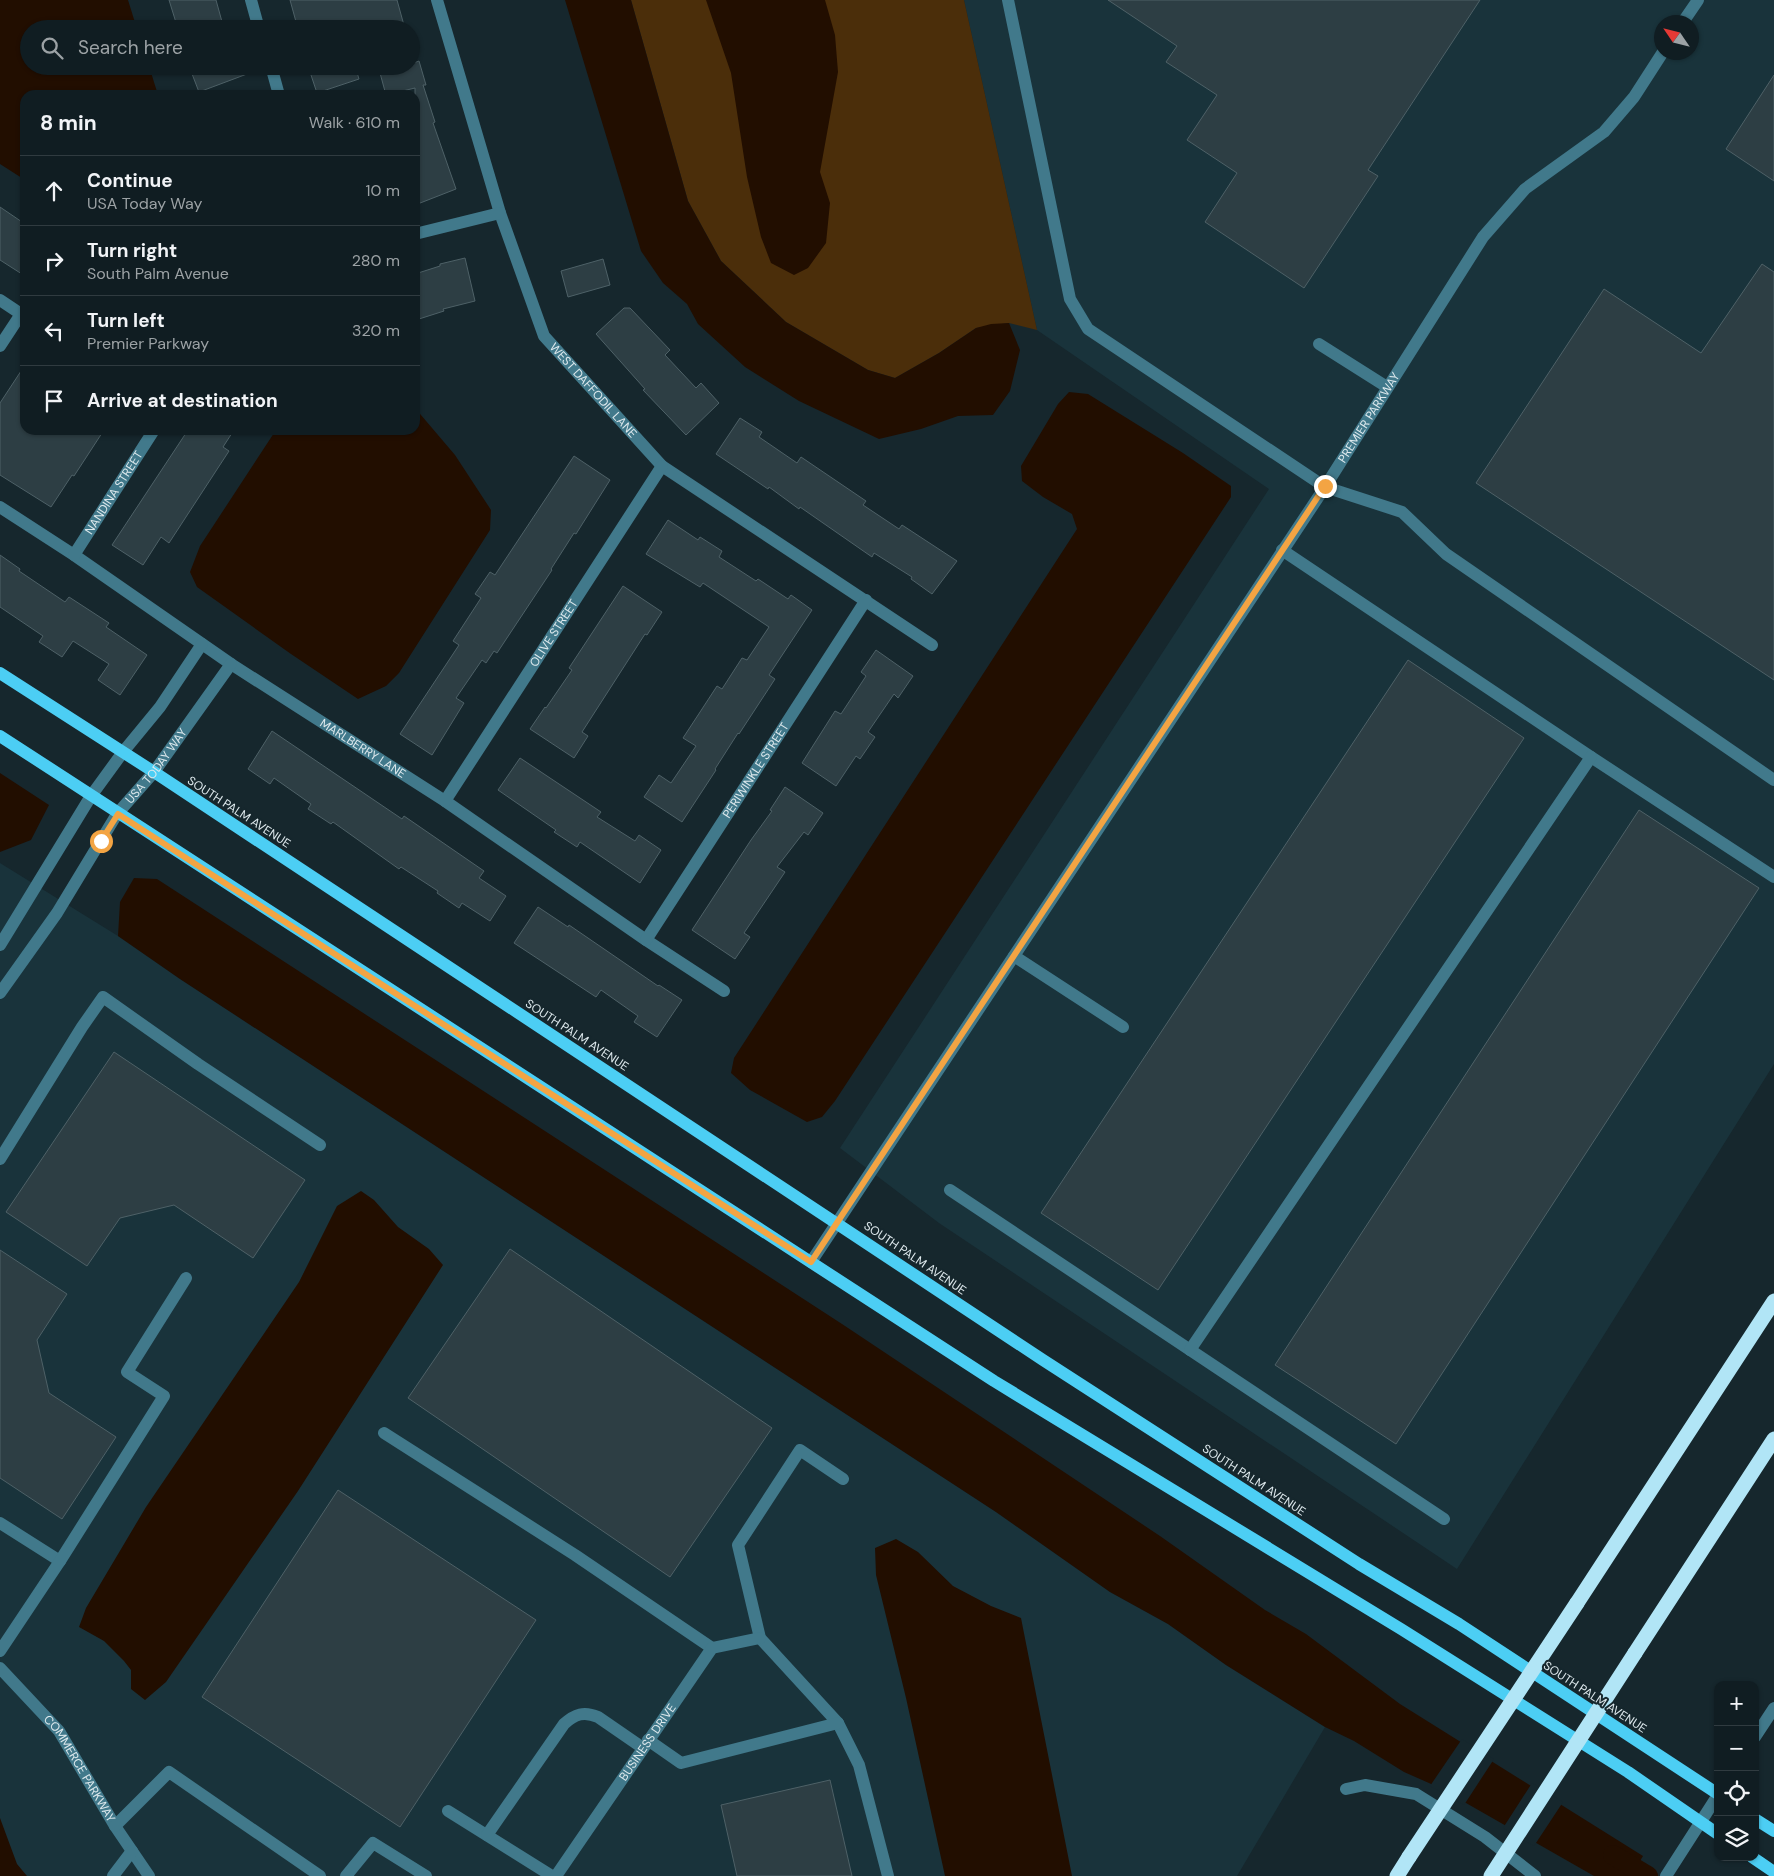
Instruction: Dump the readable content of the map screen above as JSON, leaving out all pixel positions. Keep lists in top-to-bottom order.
{
  "streets": {
    "main road": ["SOUTH PALM AVENUE"],
    "street": [
      "WEST DAFFODIL LANE",
      "PREMIER PARKWAY",
      "NANDINA STREET",
      "OLIVE STREET",
      "MARLBERRY LANE",
      "USA TODAY WAY",
      "PERIWINKLE STREET",
      "BUSINESS DRIVE",
      "COMMERCE PARKWAY"
    ]
  },
  "crossings": [
    ["WEST DAFFODIL LANE", "OLIVE STREET"],
    ["WEST DAFFODIL LANE", "PERIWINKLE STREET"],
    ["PREMIER PARKWAY", "SOUTH PALM AVENUE"],
    ["NANDINA STREET", "MARLBERRY LANE"],
    ["OLIVE STREET", "MARLBERRY LANE"],
    ["MARLBERRY LANE", "USA TODAY WAY"],
    ["MARLBERRY LANE", "PERIWINKLE STREET"],
    ["USA TODAY WAY", "SOUTH PALM AVENUE"]
  ],
  "north": "top left",
  "page": {
    "search": "Search here",
    "heading": ["8 min", "Walk · 610 m"],
    "list": [
      ["Continue", "USA Today Way", "10 m"],
      ["Turn right", "South Palm Avenue", "280 m"],
      ["Turn left", "Premier Parkway", "320 m"],
      "Arrive at destination"
    ],
    "map_buttons": ["+", "−"]
  }
}
